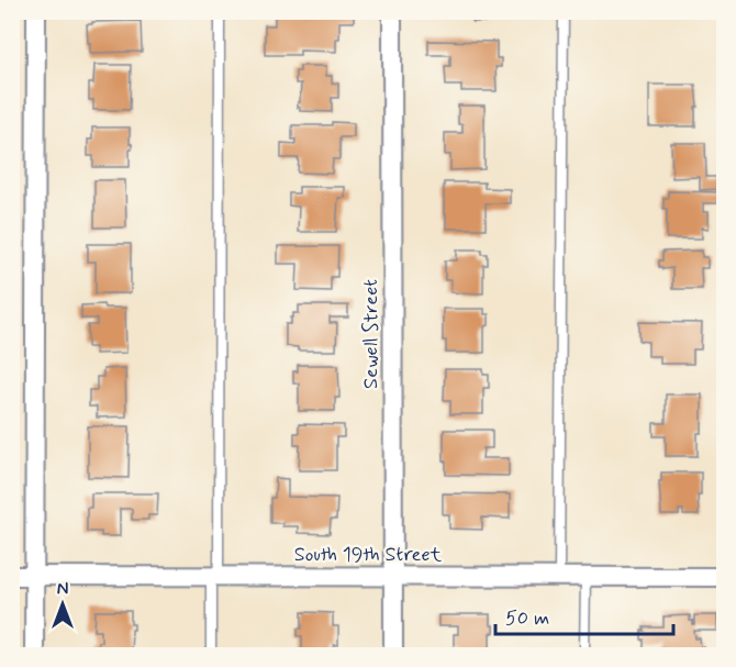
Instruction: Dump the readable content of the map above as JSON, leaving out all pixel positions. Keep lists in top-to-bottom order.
{
  "streets": {
    "street": ["Sewell Street", "South 19th Street"]
  },
  "crossings": [
    ["Sewell Street", "South 19th Street"]
  ],
  "scale_bar": "50 m",
  "north": "top"
}
